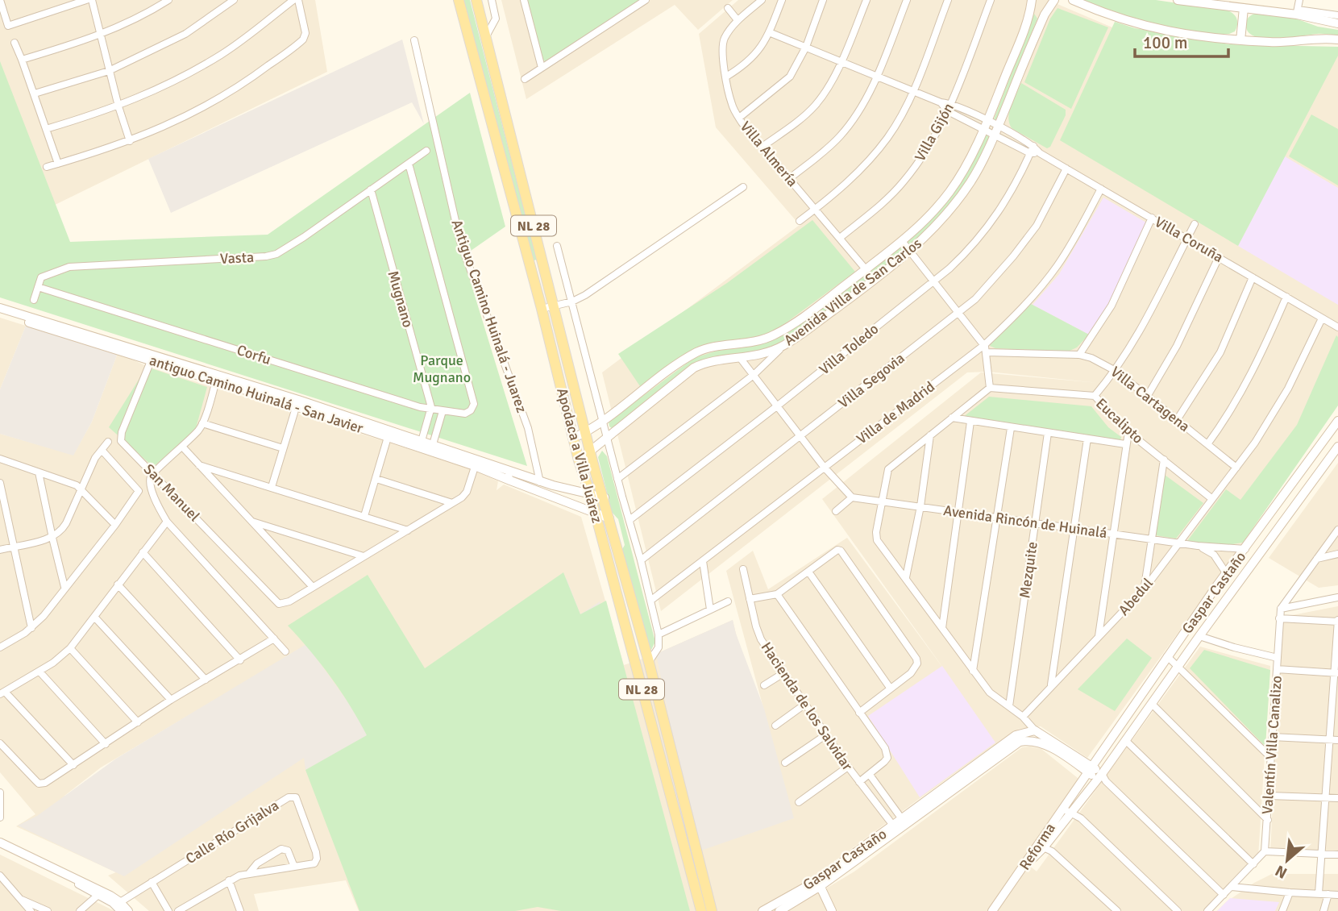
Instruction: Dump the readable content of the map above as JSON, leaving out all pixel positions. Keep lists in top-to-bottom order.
{
  "streets": {
    "main road": [
      "NL 28",
      "Avenida Villa de San Carlos",
      "antiguo Camino Huinalá - San Javier",
      "Apodaca a Villa Juárez",
      "Gaspar Castaño",
      "Reforma"
    ],
    "street": [
      "Villa Gijón",
      "Villa Almería",
      "Villa Coruña",
      "Vasta",
      "Mugnano",
      "Antiguo Camino Huinalá - Juarez",
      "Villa Toledo",
      "Corfu",
      "Villa Segovia",
      "Villa Cartagena",
      "Villa de Madrid",
      "Eucalipto",
      "San Manuel",
      "Avenida Rincón de Huinalá",
      "Mezquite",
      "Abedul",
      "Hacienda de los Salvidar",
      "Valentín Villa Canalizo",
      "Calle Río Grijalva"
    ]
  },
  "crossings": [
    ["Villa Gijón", "Villa Almería"],
    ["Villa Gijón", "Villa Coruña"],
    ["Villa Almería", "Avenida Villa de San Carlos"],
    ["Villa Coruña", "Avenida Villa de San Carlos"],
    ["Villa Coruña", "Villa Toledo"],
    ["Villa Coruña", "Villa Segovia"],
    ["Villa Coruña", "Villa de Madrid"],
    ["Villa Coruña", "Abedul"],
    ["Vasta", "Mugnano"],
    ["Vasta", "Corfu"],
    ["Avenida Villa de San Carlos", "Apodaca a Villa Juárez"],
    ["Mugnano", "Corfu"],
    ["antiguo Camino Huinalá - San Javier", "San Manuel"],
    ["Villa Cartagena", "Villa de Madrid"],
    ["Villa Cartagena", "Abedul"],
    ["Eucalipto", "Abedul"],
    ["Avenida Rincón de Huinalá", "Mezquite"],
    ["Avenida Rincón de Huinalá", "Gaspar Castaño"],
    ["Avenida Rincón de Huinalá", "Abedul"],
    ["Gaspar Castaño", "Hacienda de los Salvidar"],
    ["Gaspar Castaño", "Reforma"]
  ],
  "parks": ["Parque Mugnano"],
  "scale_bar": "100 m",
  "north": "bottom left"
}
